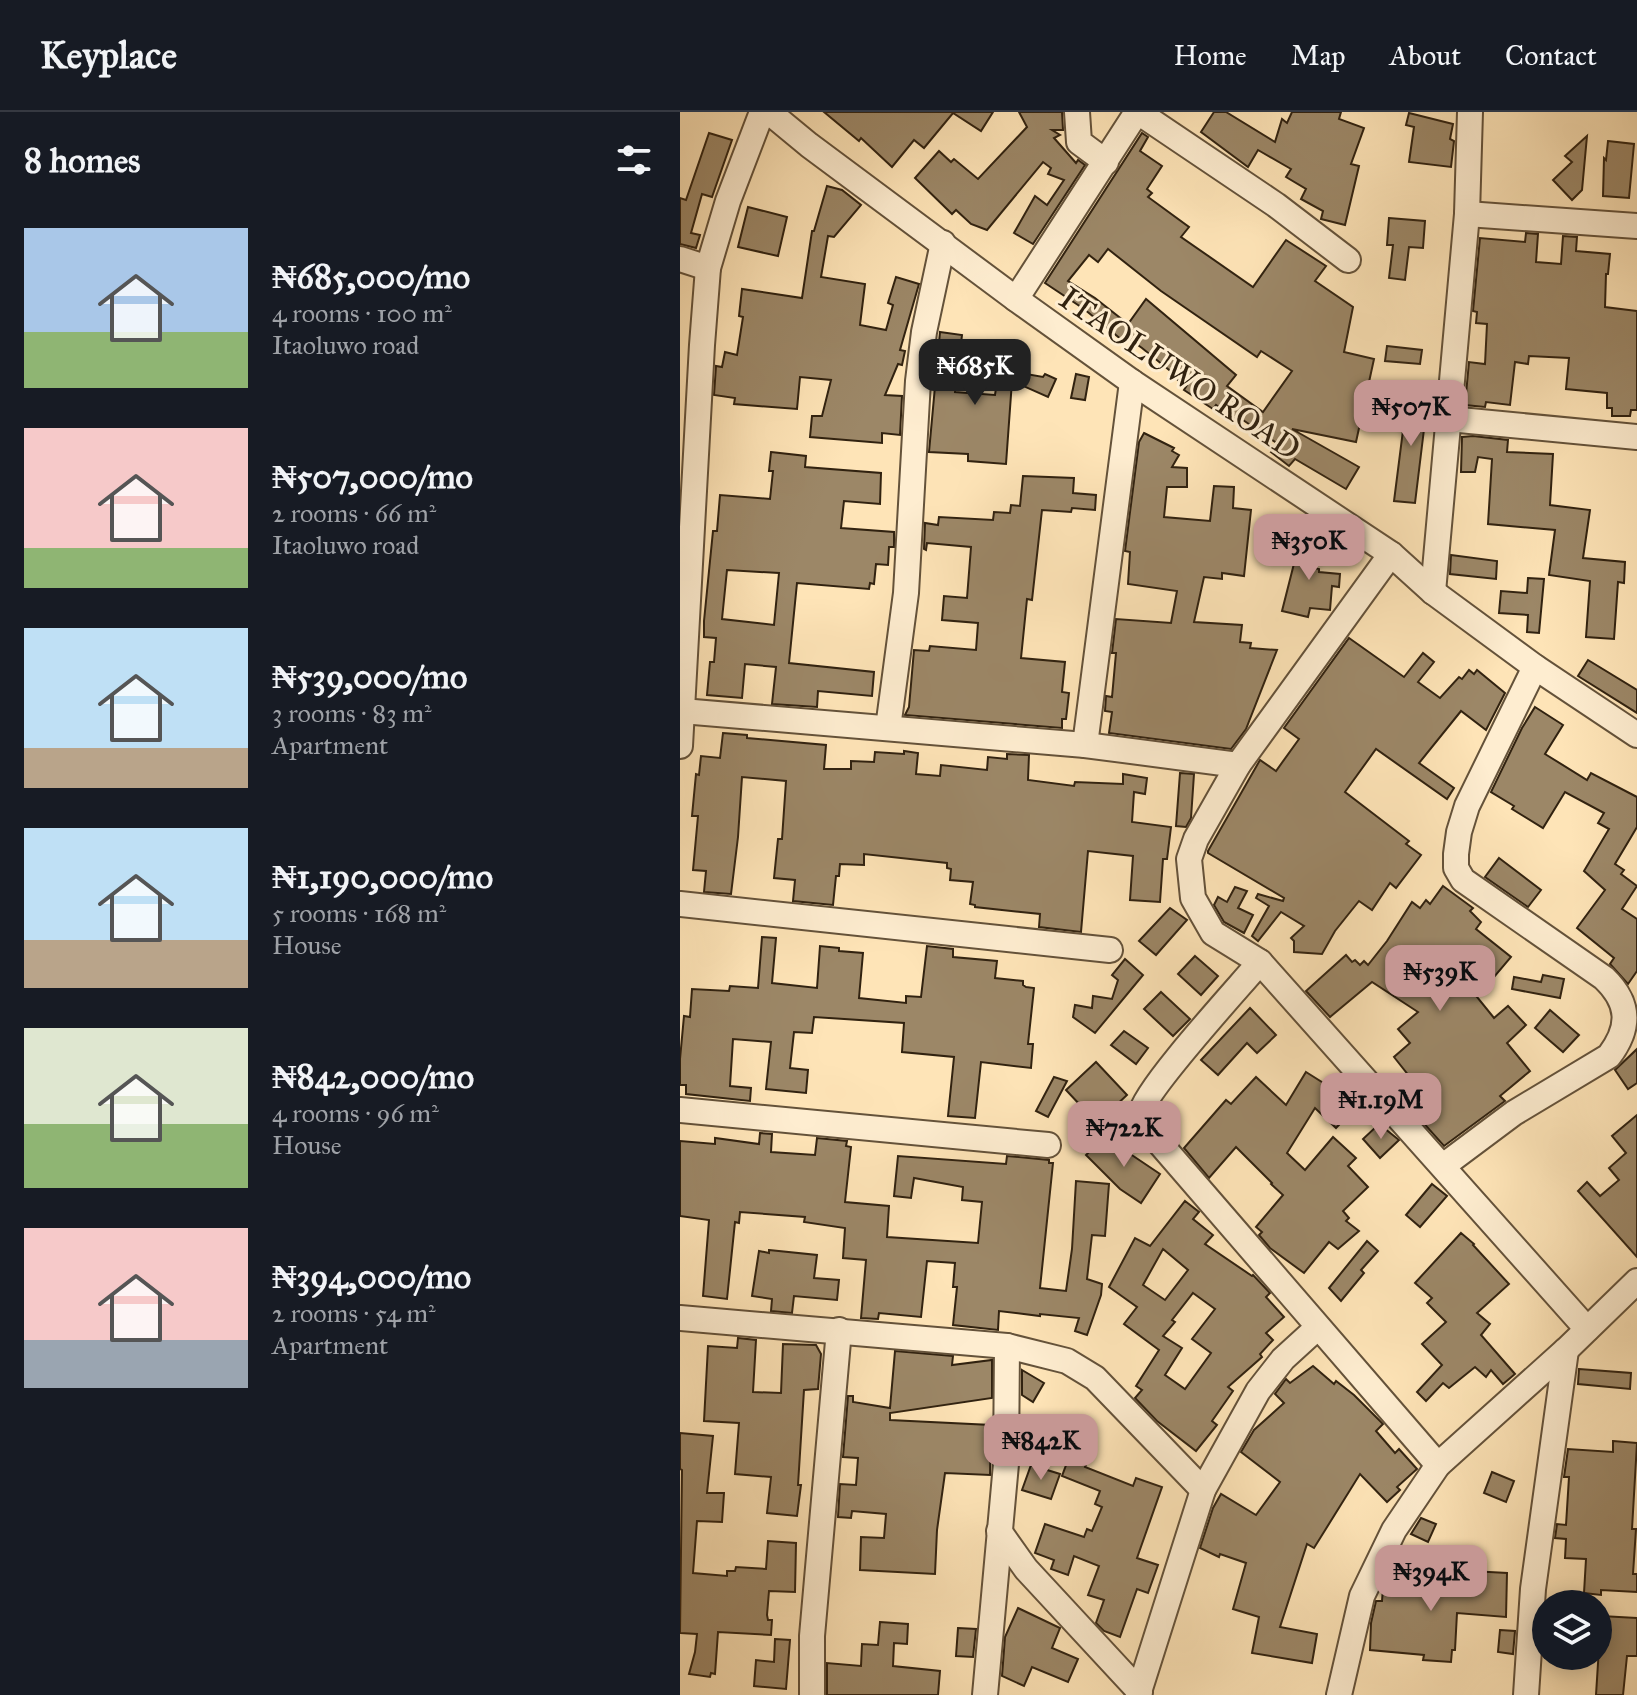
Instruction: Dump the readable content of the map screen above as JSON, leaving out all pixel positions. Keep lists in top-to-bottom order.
{
  "streets": {
    "street": ["ITAOLUWO ROAD"]
  },
  "page": {
    "header": "Keyplace",
    "nav": [
      "Home",
      "Map",
      "About",
      "Contact"
    ],
    "heading": "8 homes",
    "list": [
      {
        "name": "₦685,000/mo",
        "note": "4 rooms · 100 m² · Itaoluwo road"
      },
      {
        "name": "₦507,000/mo",
        "note": "2 rooms · 66 m² · Itaoluwo road"
      },
      {
        "name": "₦539,000/mo",
        "note": "3 rooms · 83 m² · Apartment"
      },
      {
        "name": "₦1,190,000/mo",
        "note": "5 rooms · 168 m² · House"
      },
      {
        "name": "₦842,000/mo",
        "note": "4 rooms · 96 m² · House"
      },
      {
        "name": "₦394,000/mo",
        "note": "2 rooms · 54 m² · Apartment"
      }
    ],
    "price": [
      "₦685K",
      "₦507K",
      "₦350K",
      "₦539K",
      "₦1.19M",
      "₦722K",
      "₦842K",
      "₦394K"
    ]
  }
}
